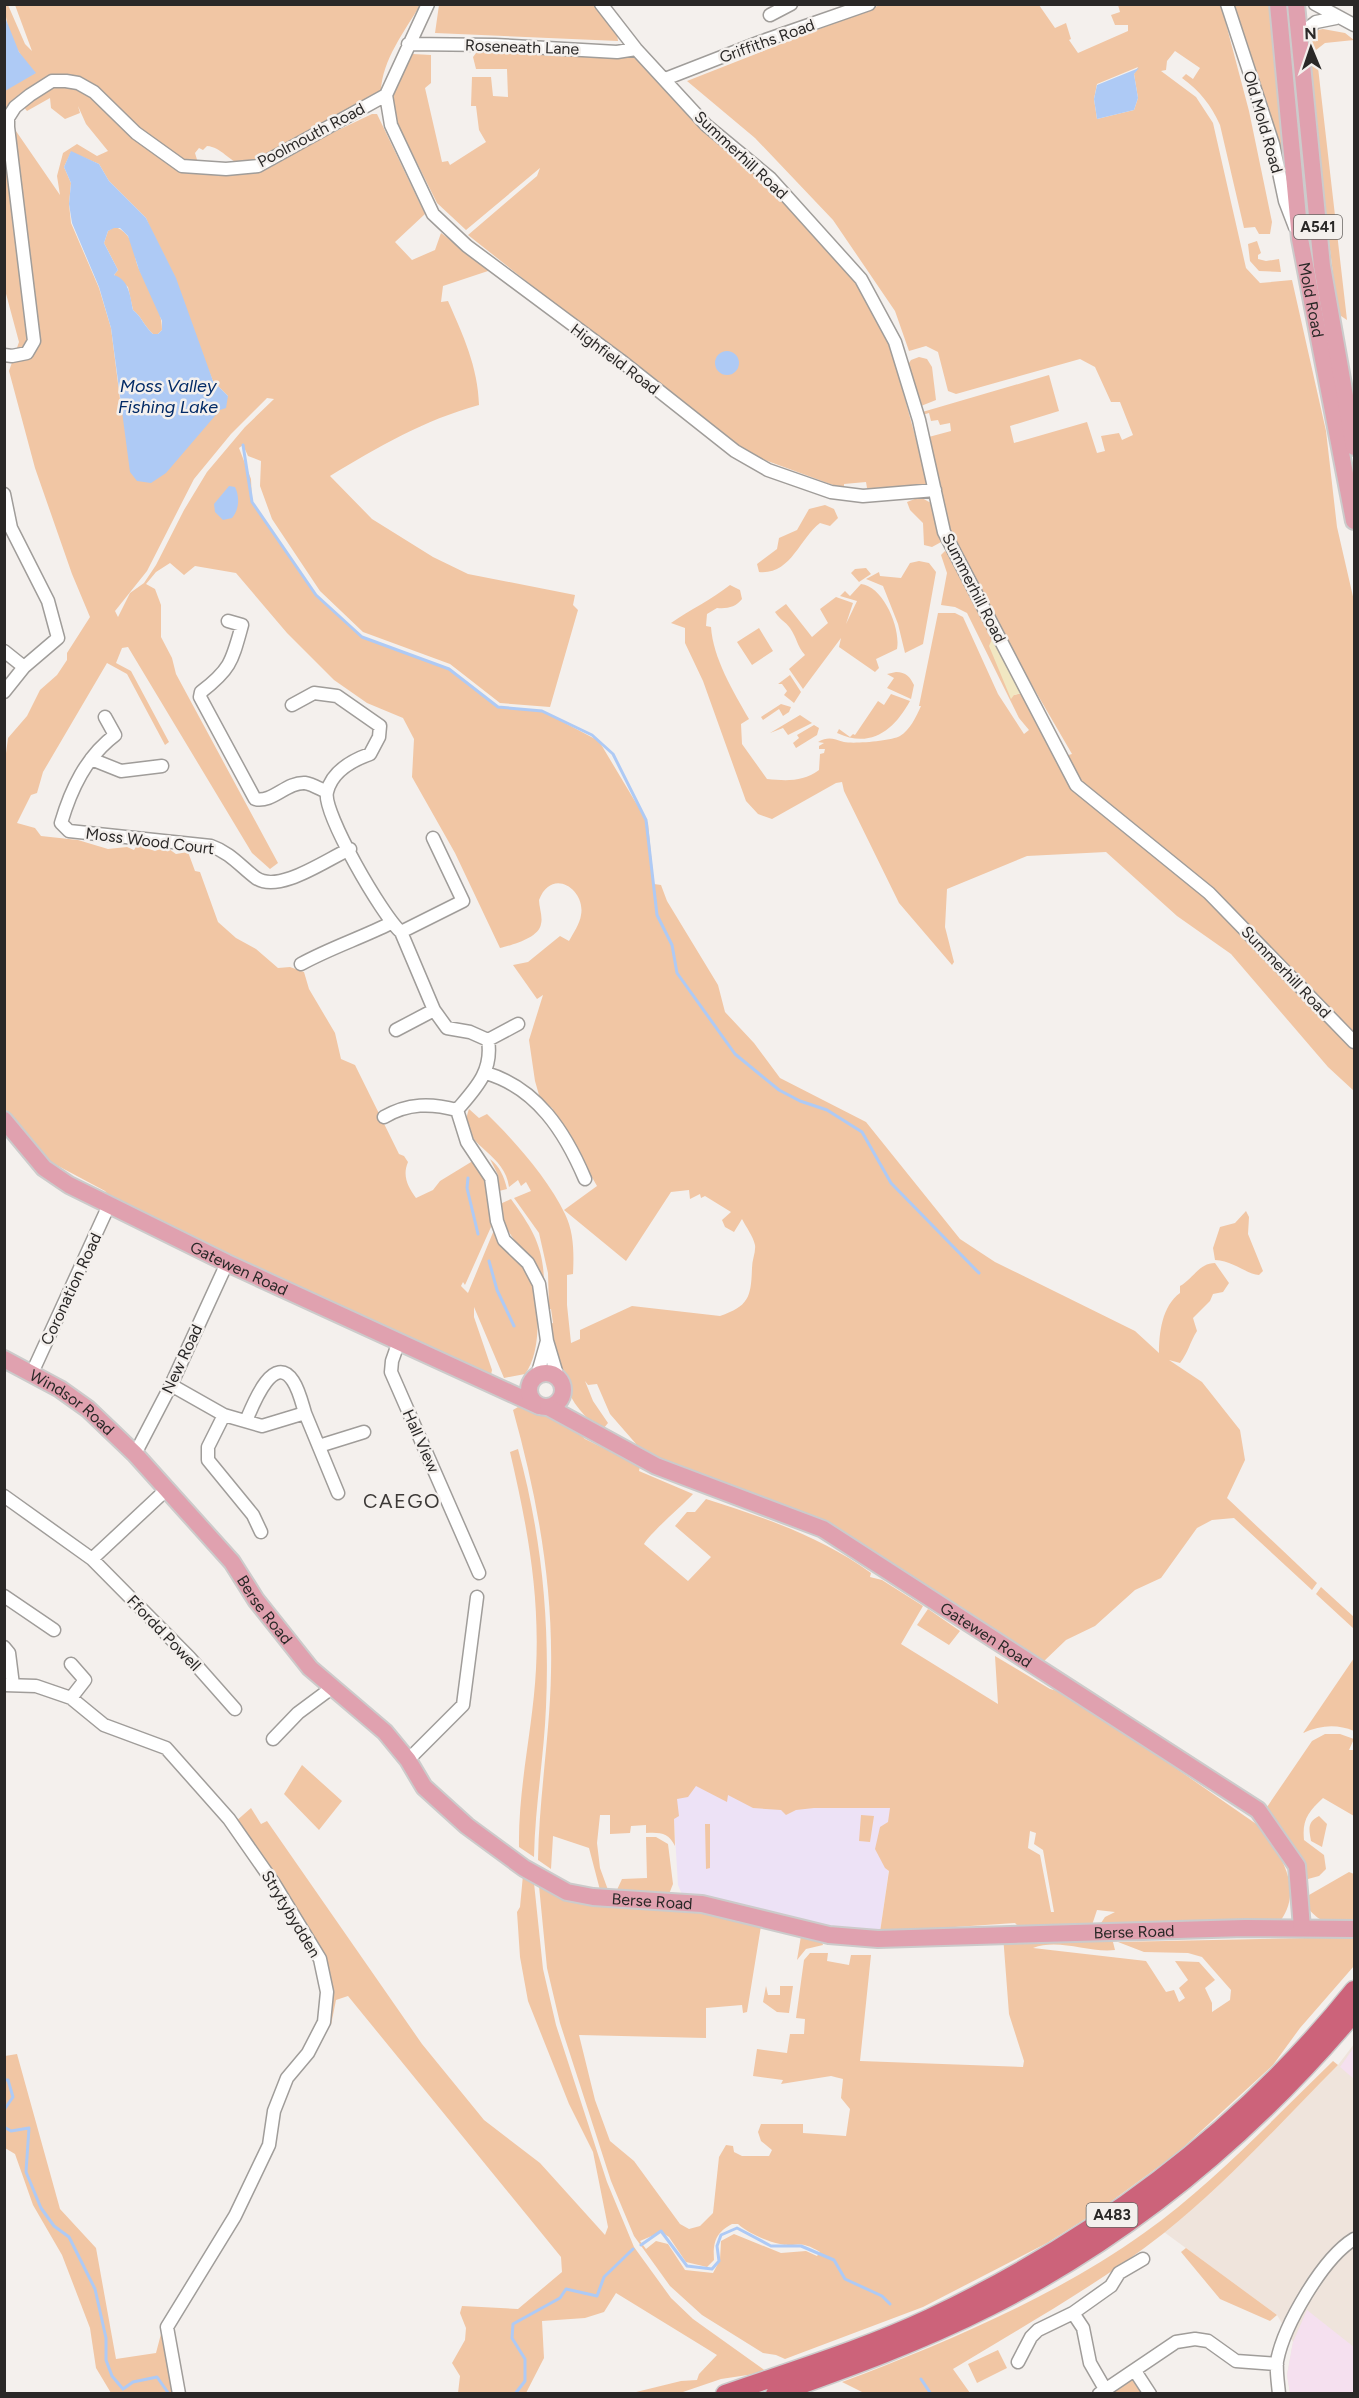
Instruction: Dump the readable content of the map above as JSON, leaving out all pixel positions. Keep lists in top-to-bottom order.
{
  "streets": {
    "highway": ["A483"],
    "main road": [
      "A541",
      "Mold Road",
      "Gatewen Road",
      "Windsor Road",
      "Berse Road"
    ],
    "street": [
      "Griffiths Road",
      "Roseneath Lane",
      "Old Mold Road",
      "Poolmouth Road",
      "Summerhill Road",
      "Highfield Road",
      "Moss Wood Court",
      "Coronation Road",
      "New Road",
      "Hall View",
      "Ffordd Powell",
      "Strytybydden"
    ]
  },
  "crossings": [
    ["Griffiths Road", "Summerhill Road"],
    ["Roseneath Lane", "Summerhill Road"],
    ["Old Mold Road", "Mold Road"],
    ["Poolmouth Road", "Highfield Road"],
    ["Summerhill Road", "Highfield Road"],
    ["Gatewen Road", "Coronation Road"],
    ["Gatewen Road", "New Road"],
    ["Gatewen Road", "Hall View"],
    ["Gatewen Road", "Berse Road"],
    ["Coronation Road", "Windsor Road"],
    ["New Road", "Windsor Road"],
    ["New Road", "Berse Road"],
    ["Windsor Road", "Berse Road"]
  ],
  "districts": ["CAEGO"],
  "water": ["Moss Valley Fishing Lake"],
  "north": "top"
}
